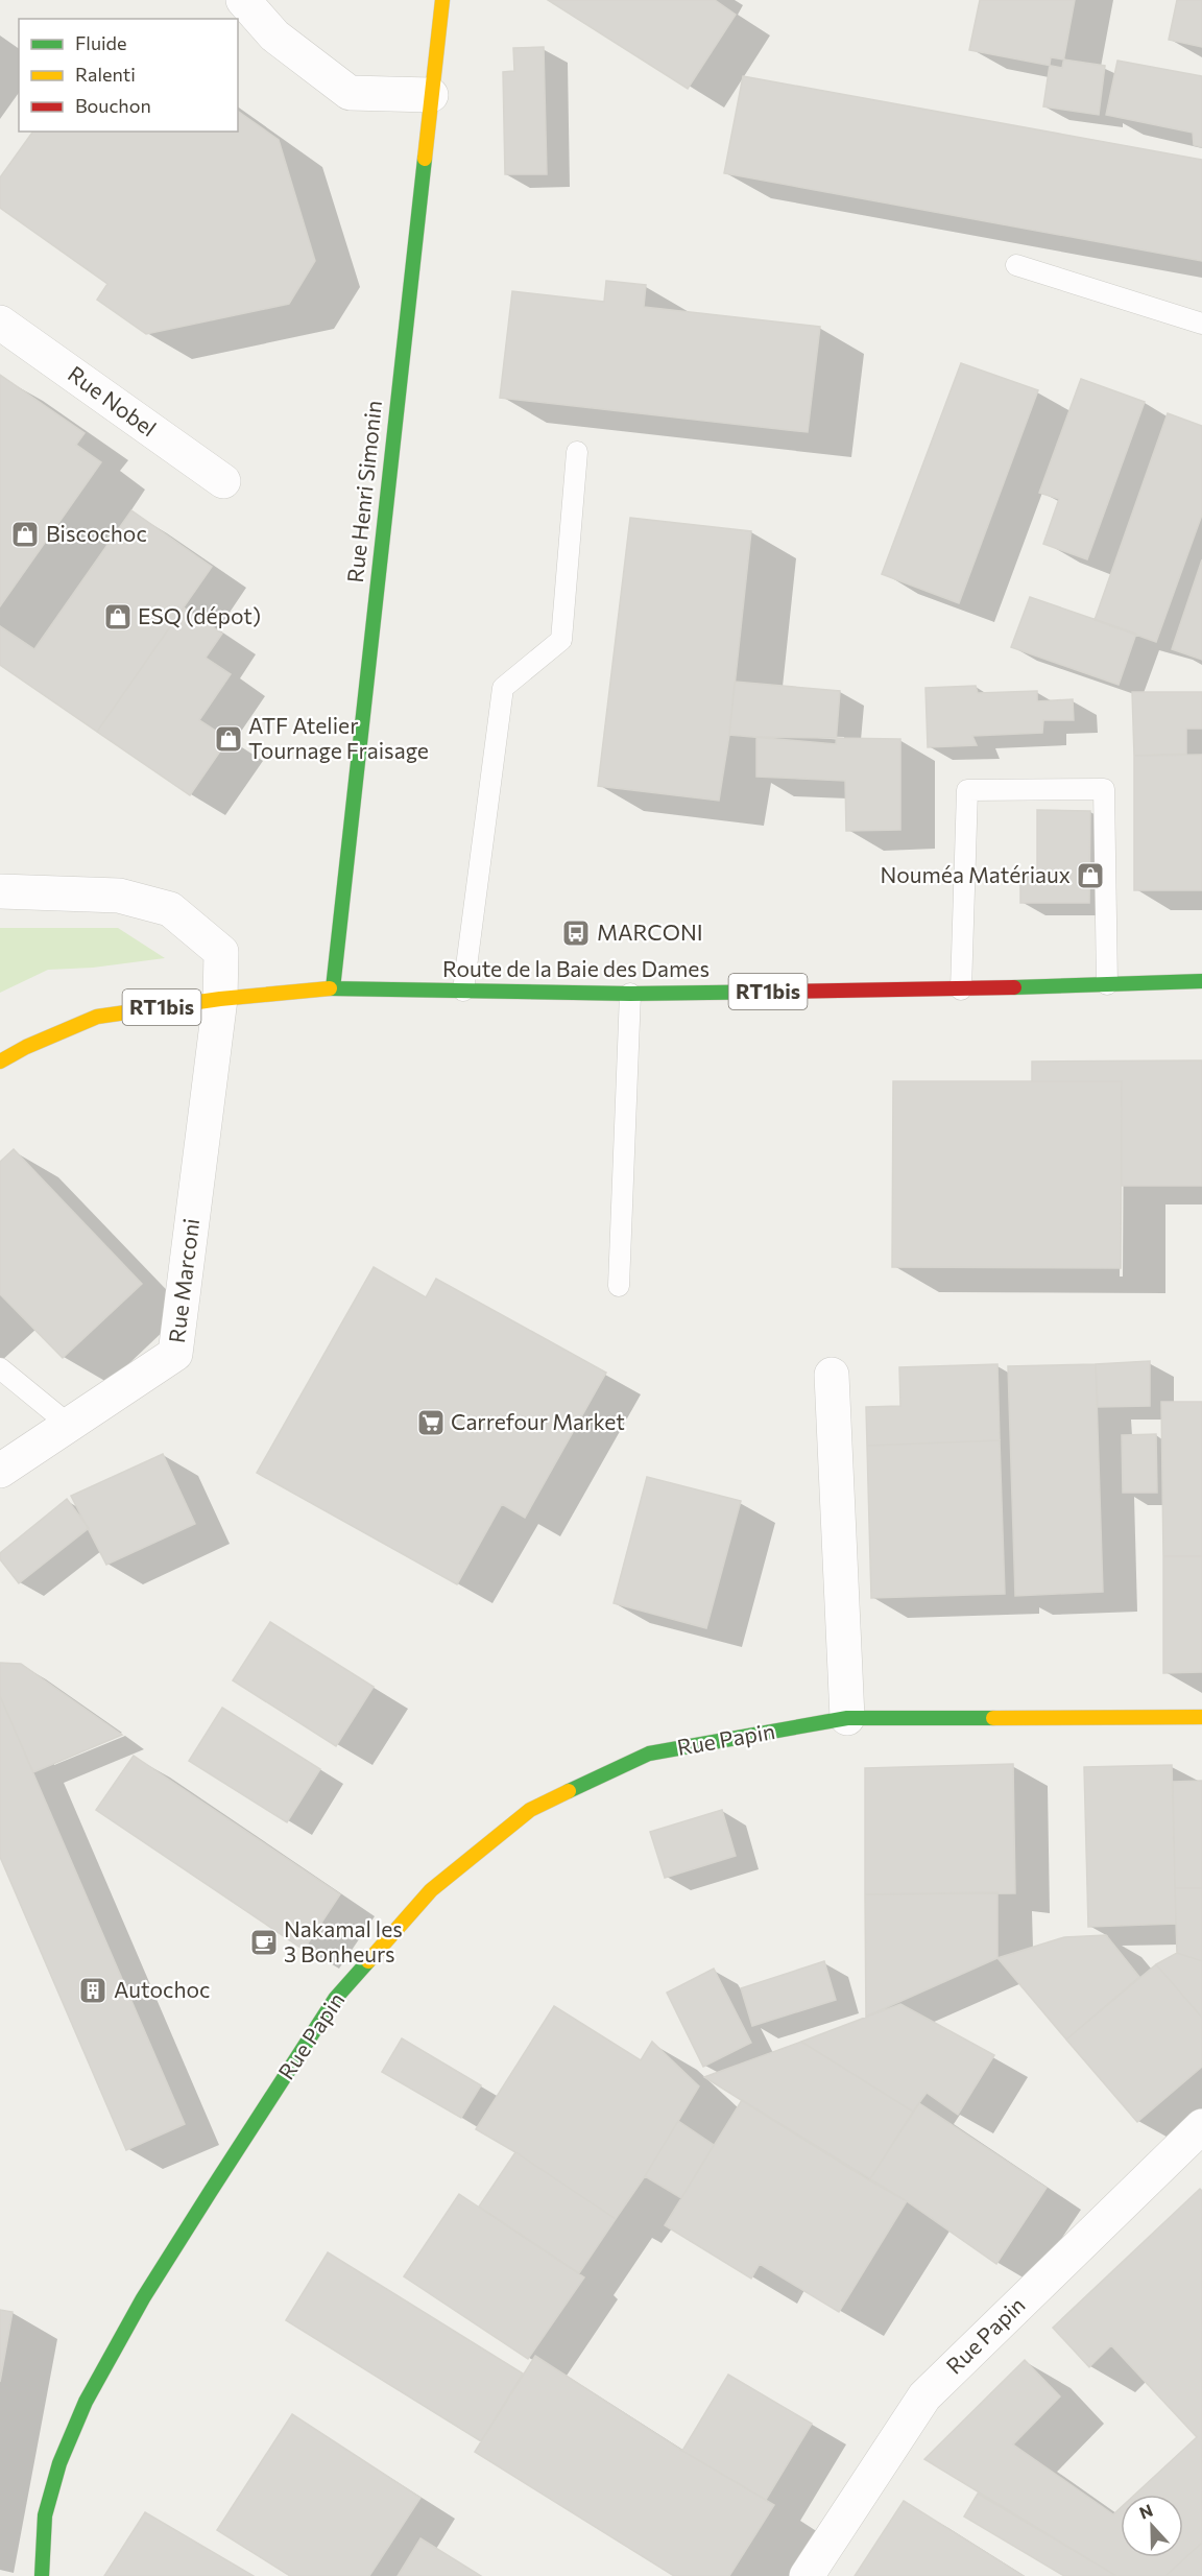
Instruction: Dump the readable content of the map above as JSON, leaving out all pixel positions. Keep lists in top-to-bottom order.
{
  "streets": {
    "street": [
      "Rue Nobel",
      "Rue Henri Simonin",
      "Route de la Baie des Dames",
      "RT1bis",
      "Rue Marconi",
      "Rue Papin"
    ]
  },
  "crossings": [
    ["Rue Henri Simonin", "Route de la Baie des Dames"],
    ["Route de la Baie des Dames", "Rue Marconi"]
  ],
  "places": {
    "shop": [
      "Biscochoc",
      "ESQ (dépot)",
      "ATF Atelier Tournage Fraisage",
      "Nouméa Matériaux"
    ],
    "bus stop": ["MARCONI"],
    "supermarket": ["Carrefour Market"],
    "cafe": ["Nakamal les 3 Bonheurs"],
    "building": ["Autochoc"]
  },
  "legend": ["Fluide", "Ralenti", "Bouchon"],
  "north": "top"
}
